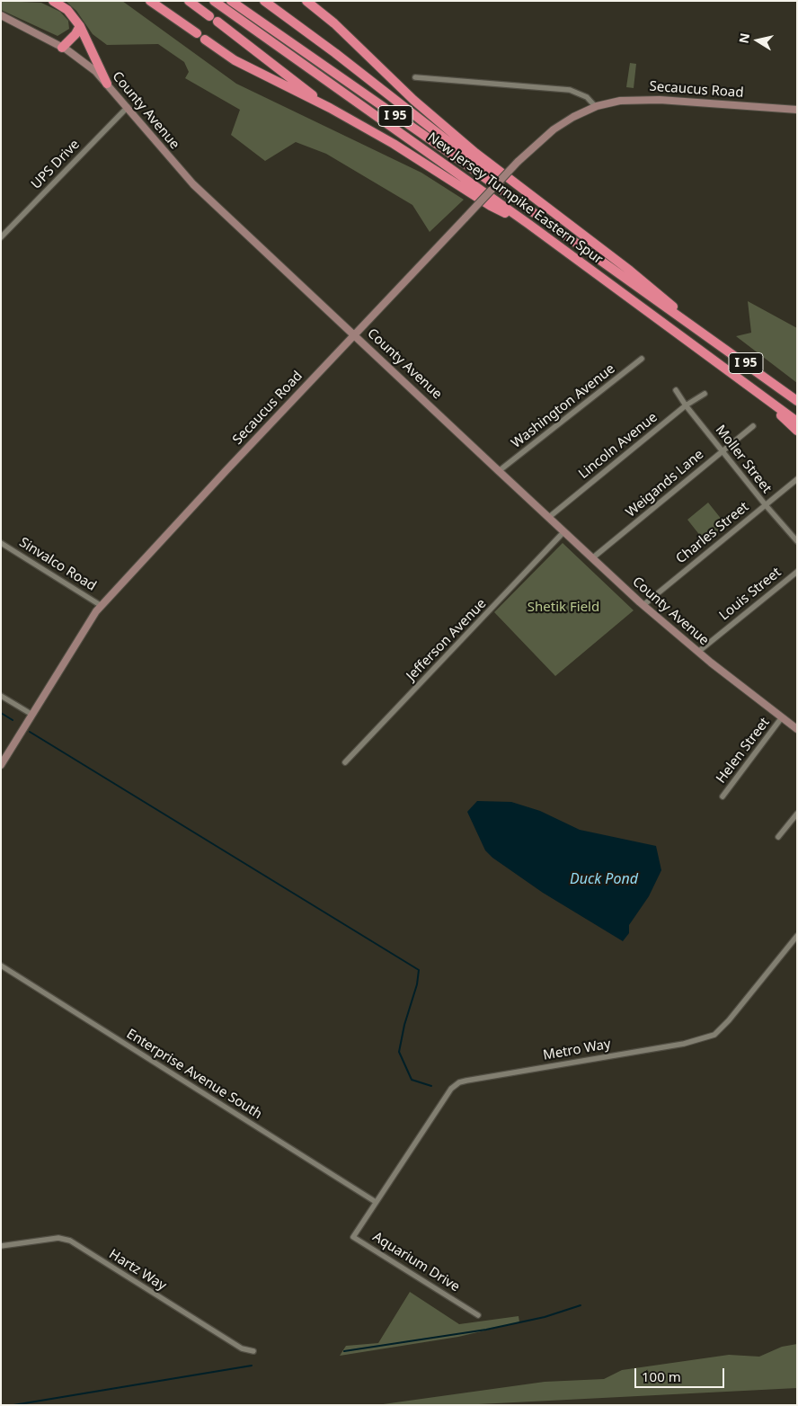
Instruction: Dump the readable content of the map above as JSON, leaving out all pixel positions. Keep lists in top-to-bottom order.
{
  "streets": {
    "highway": ["I 95", "New Jersey Turnpike Eastern Spur"],
    "main road": ["Secaucus Road", "County Avenue"],
    "street": [
      "UPS Drive",
      "Washington Avenue",
      "Lincoln Avenue",
      "Moller Street",
      "Weigands Lane",
      "Charles Street",
      "Sinvalco Road",
      "Louis Street",
      "Jefferson Avenue",
      "Helen Street",
      "Metro Way",
      "Enterprise Avenue South",
      "Aquarium Drive",
      "Hartz Way"
    ]
  },
  "crossings": [
    ["Secaucus Road", "County Avenue"],
    ["Secaucus Road", "Sinvalco Road"],
    ["County Avenue", "UPS Drive"],
    ["County Avenue", "Washington Avenue"],
    ["County Avenue", "Lincoln Avenue"],
    ["County Avenue", "Weigands Lane"],
    ["County Avenue", "Charles Street"],
    ["County Avenue", "Louis Street"],
    ["County Avenue", "Jefferson Avenue"],
    ["County Avenue", "Helen Street"],
    ["Lincoln Avenue", "Moller Street"],
    ["Moller Street", "Weigands Lane"],
    ["Moller Street", "Charles Street"],
    ["Metro Way", "Enterprise Avenue South"],
    ["Metro Way", "Aquarium Drive"],
    ["Enterprise Avenue South", "Aquarium Drive"]
  ],
  "water": ["Duck Pond"],
  "parks": ["Shetik Field"],
  "scale_bar": "100 m",
  "north": "left"
}
